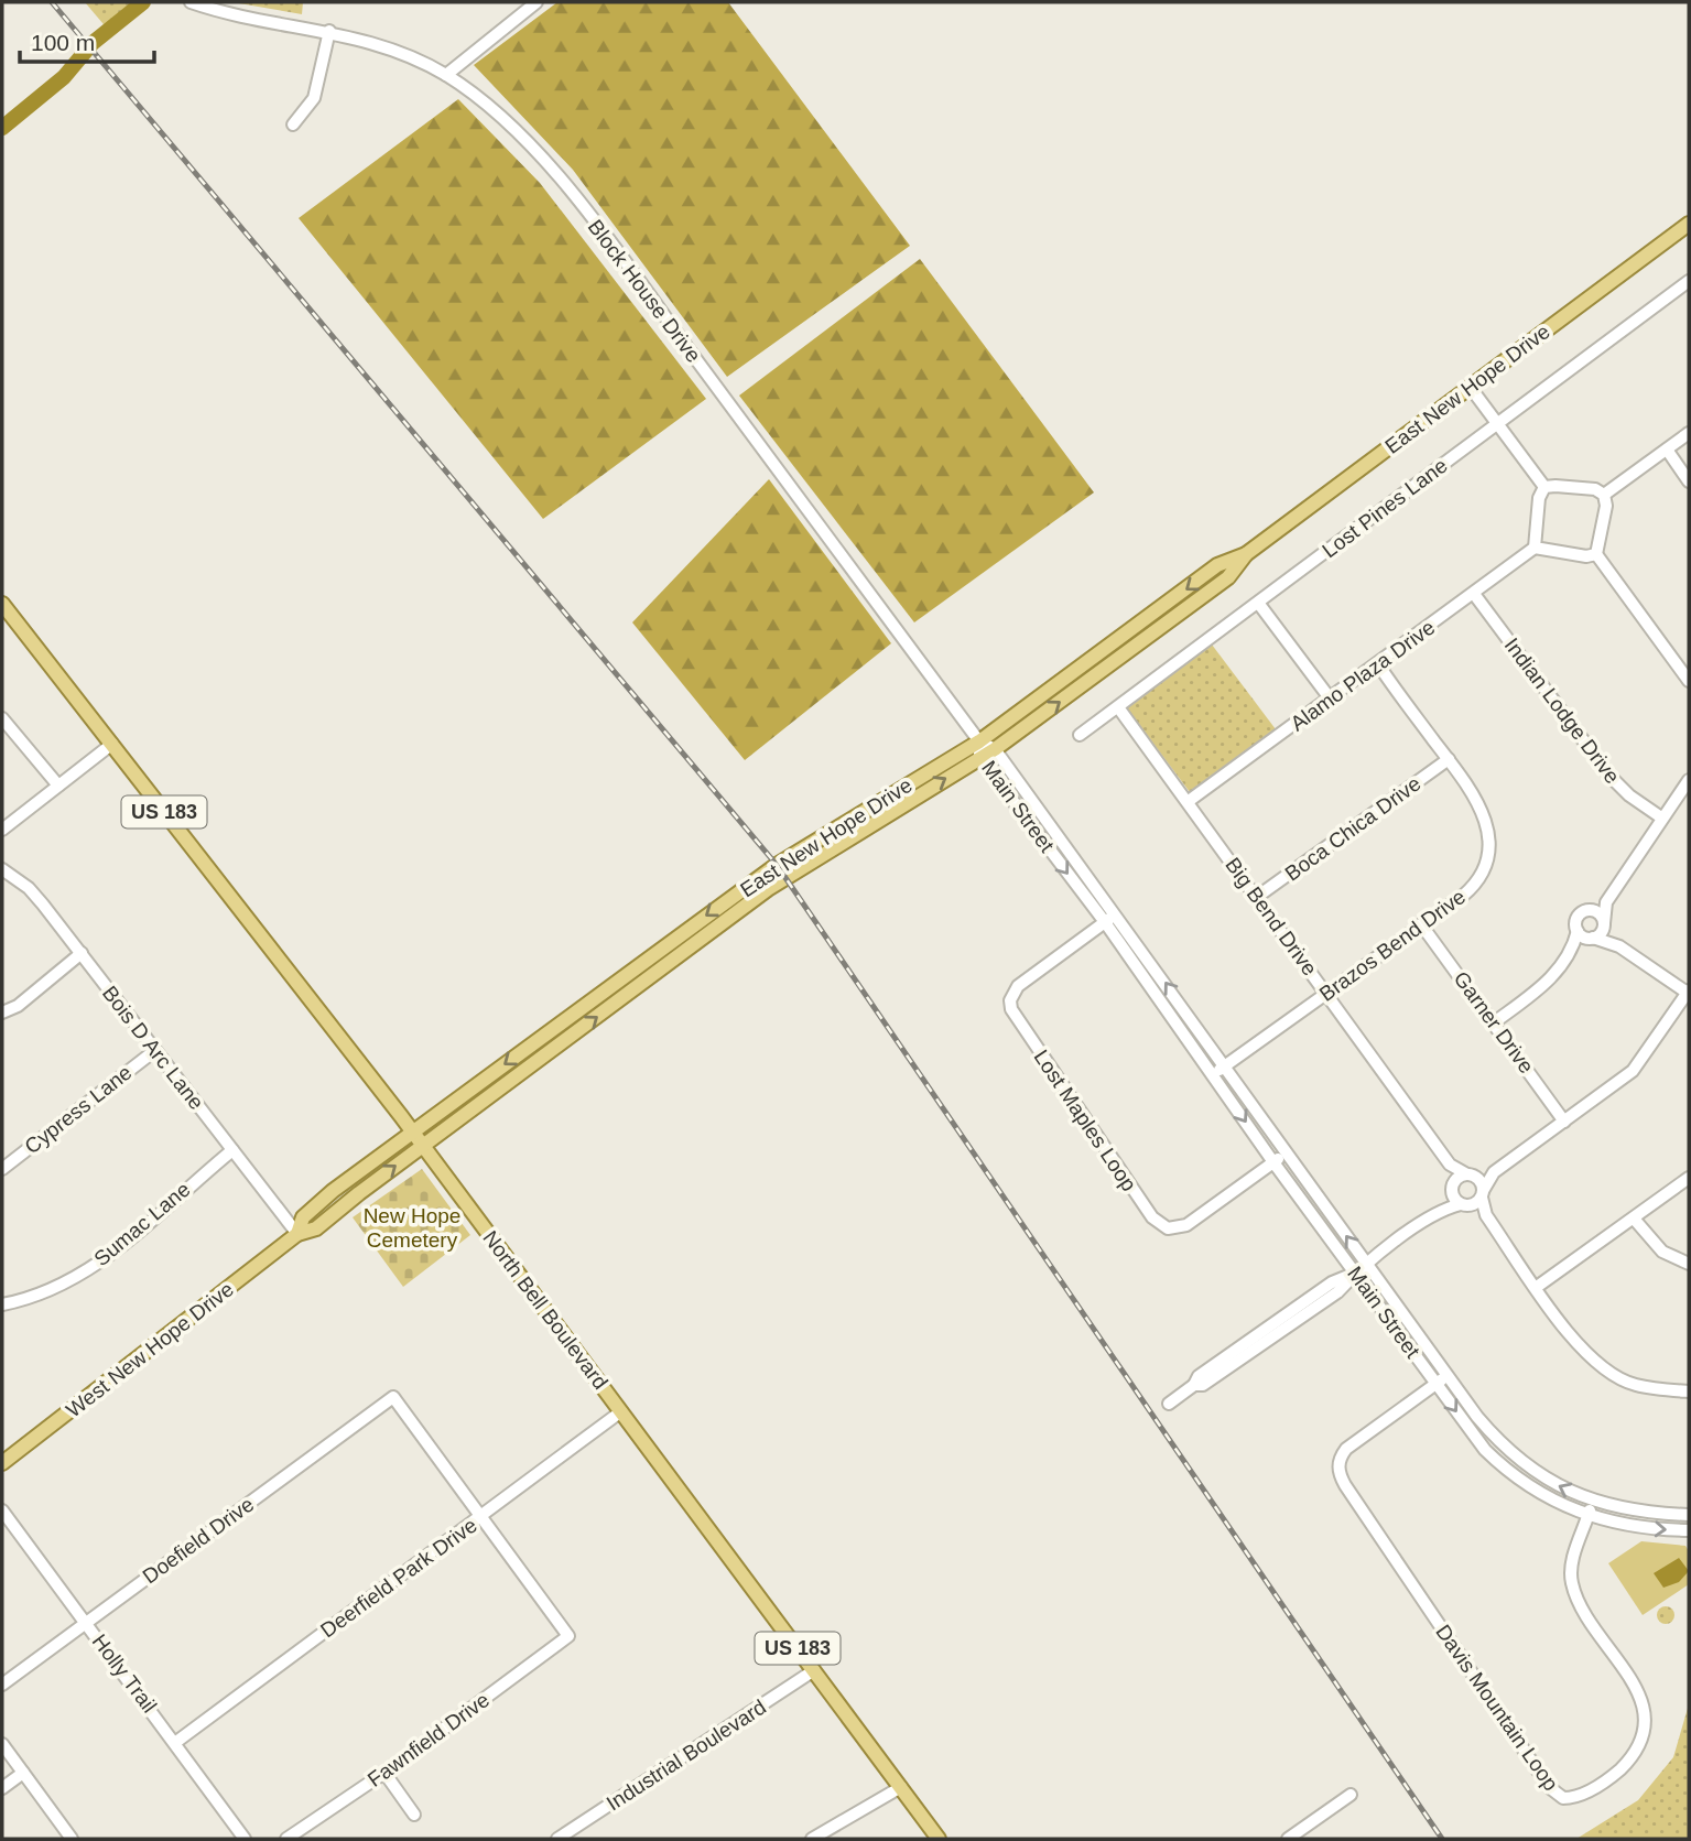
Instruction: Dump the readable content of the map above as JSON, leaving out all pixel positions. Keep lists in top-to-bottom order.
{
  "streets": {
    "main road": [
      "East New Hope Drive",
      "US 183",
      "North Bell Boulevard",
      "West New Hope Drive"
    ],
    "street": [
      "Block House Drive",
      "Lost Pines Lane",
      "Alamo Plaza Drive",
      "Indian Lodge Drive",
      "Main Street",
      "Boca Chica Drive",
      "Big Bend Drive",
      "Brazos Bend Drive",
      "Garner Drive",
      "Bois D Arc Lane",
      "Cypress Lane",
      "Lost Maples Loop",
      "Sumac Lane",
      "Doefield Drive",
      "Deerfield Park Drive",
      "Holly Trail",
      "Davis Mountain Loop",
      "Fawnfield Drive",
      "Industrial Boulevard"
    ]
  },
  "crossings": [
    ["Block House Drive", "East New Hope Drive"],
    ["Block House Drive", "Main Street"],
    ["East New Hope Drive", "Main Street"],
    ["East New Hope Drive", "North Bell Boulevard"],
    ["East New Hope Drive", "West New Hope Drive"],
    ["Lost Pines Lane", "Big Bend Drive"],
    ["Alamo Plaza Drive", "Indian Lodge Drive"],
    ["Alamo Plaza Drive", "Big Bend Drive"],
    ["Alamo Plaza Drive", "Brazos Bend Drive"],
    ["Main Street", "Brazos Bend Drive"],
    ["Main Street", "Lost Maples Loop"],
    ["Main Street", "Davis Mountain Loop"],
    ["Boca Chica Drive", "Big Bend Drive"],
    ["Boca Chica Drive", "Brazos Bend Drive"],
    ["Big Bend Drive", "Brazos Bend Drive"],
    ["Brazos Bend Drive", "Garner Drive"],
    ["Bois D Arc Lane", "Cypress Lane"],
    ["Bois D Arc Lane", "Sumac Lane"],
    ["Bois D Arc Lane", "West New Hope Drive"],
    ["North Bell Boulevard", "West New Hope Drive"],
    ["North Bell Boulevard", "Deerfield Park Drive"],
    ["North Bell Boulevard", "Industrial Boulevard"],
    ["Doefield Drive", "Deerfield Park Drive"],
    ["Doefield Drive", "Holly Trail"],
    ["Doefield Drive", "Fawnfield Drive"],
    ["Deerfield Park Drive", "Holly Trail"],
    ["Deerfield Park Drive", "Fawnfield Drive"]
  ],
  "parks": ["New Hope Cemetery"],
  "scale_bar": "100 m"
}
